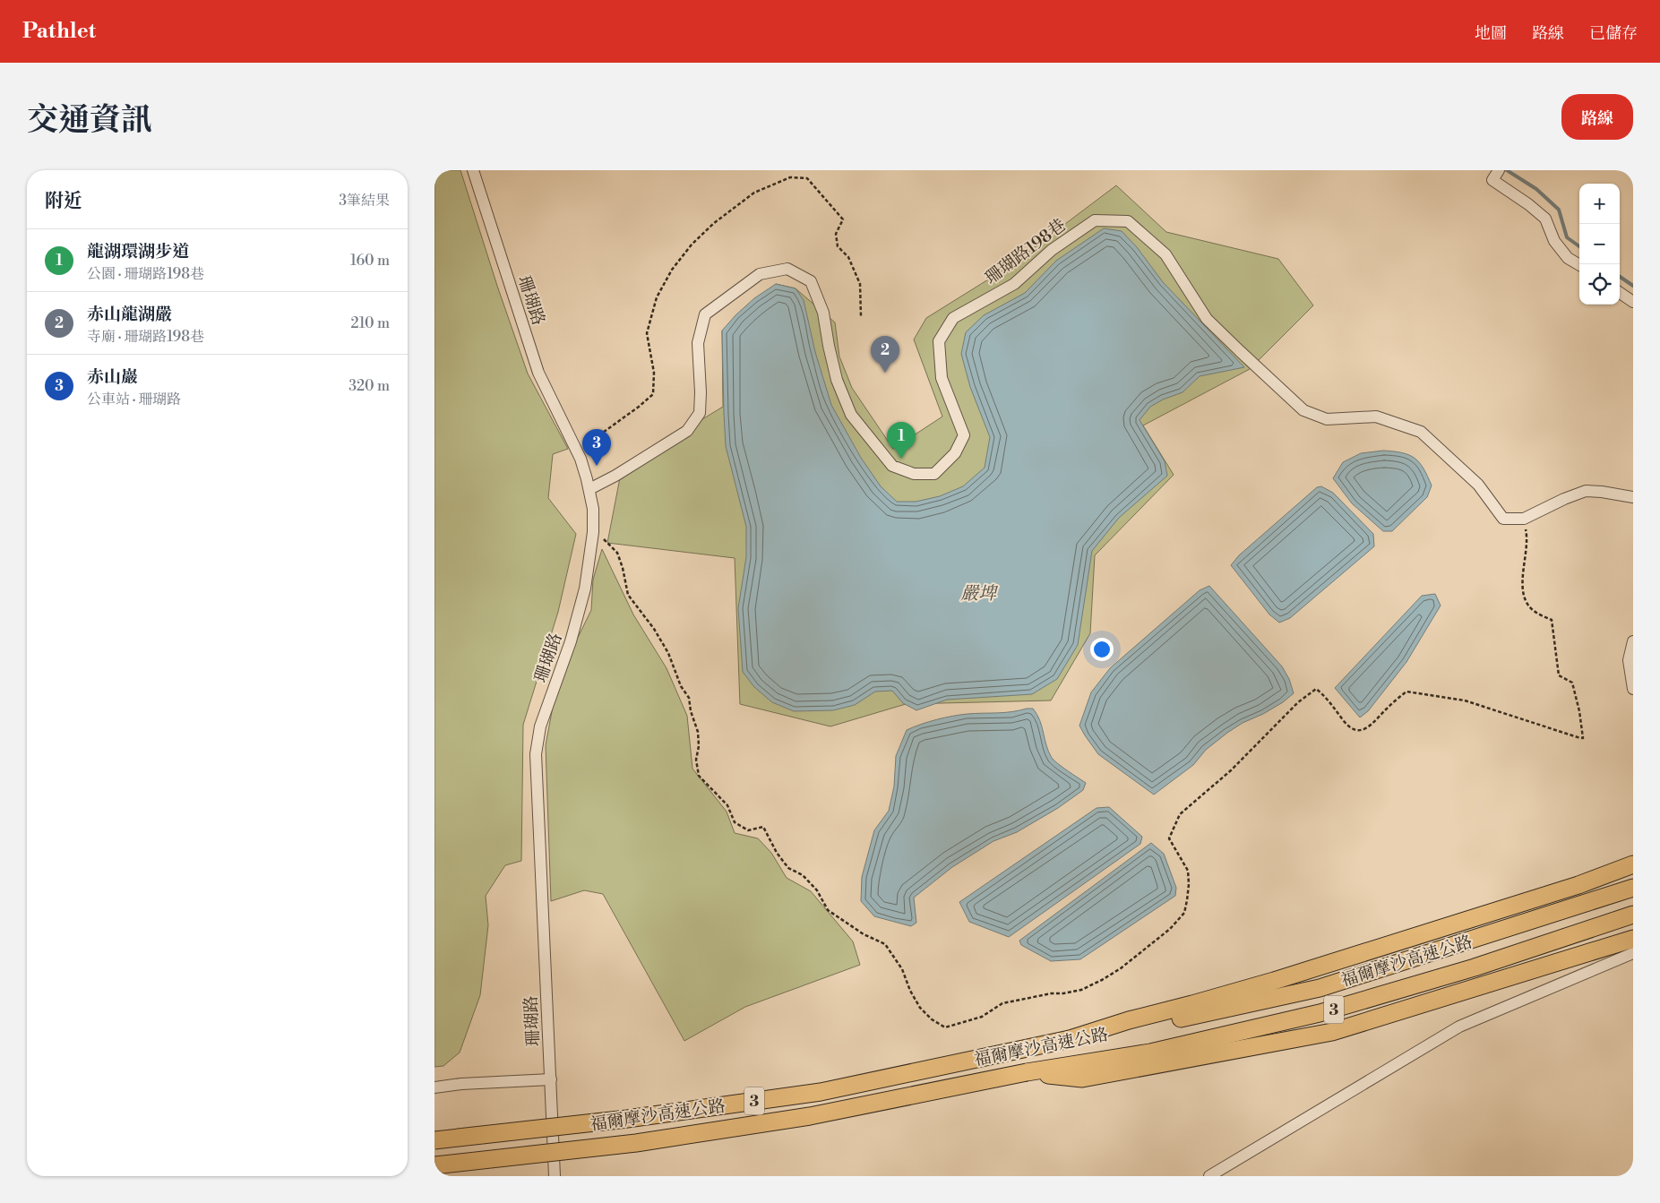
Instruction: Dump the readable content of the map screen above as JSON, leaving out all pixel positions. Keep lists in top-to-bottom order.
{
  "streets": {
    "highway": ["福爾摩沙高速公路", "3"],
    "street": ["珊瑚路198巷", "珊瑚路"]
  },
  "crossings": [
    ["珊瑚路198巷", "珊瑚路"]
  ],
  "water": ["嚴埤"],
  "page": {
    "header": "Pathlet",
    "nav": ["地圖", "路線", "已儲存"],
    "title": "交通資訊",
    "buttons": "路線",
    "heading": ["附近", "3筆結果"],
    "map_buttons": ["+", "−"],
    "list": [
      {
        "mark": "1",
        "name": "龍湖環湖步道",
        "note": "公園 · 珊瑚路198巷",
        "value": "160 m"
      },
      {
        "mark": "2",
        "name": "赤山龍湖嚴",
        "note": "寺廟 · 珊瑚路198巷",
        "value": "210 m"
      },
      {
        "mark": "3",
        "name": "赤山巖",
        "note": "公車站 · 珊瑚路",
        "value": "320 m"
      }
    ],
    "pins": ["2", "1", "3"]
  }
}
